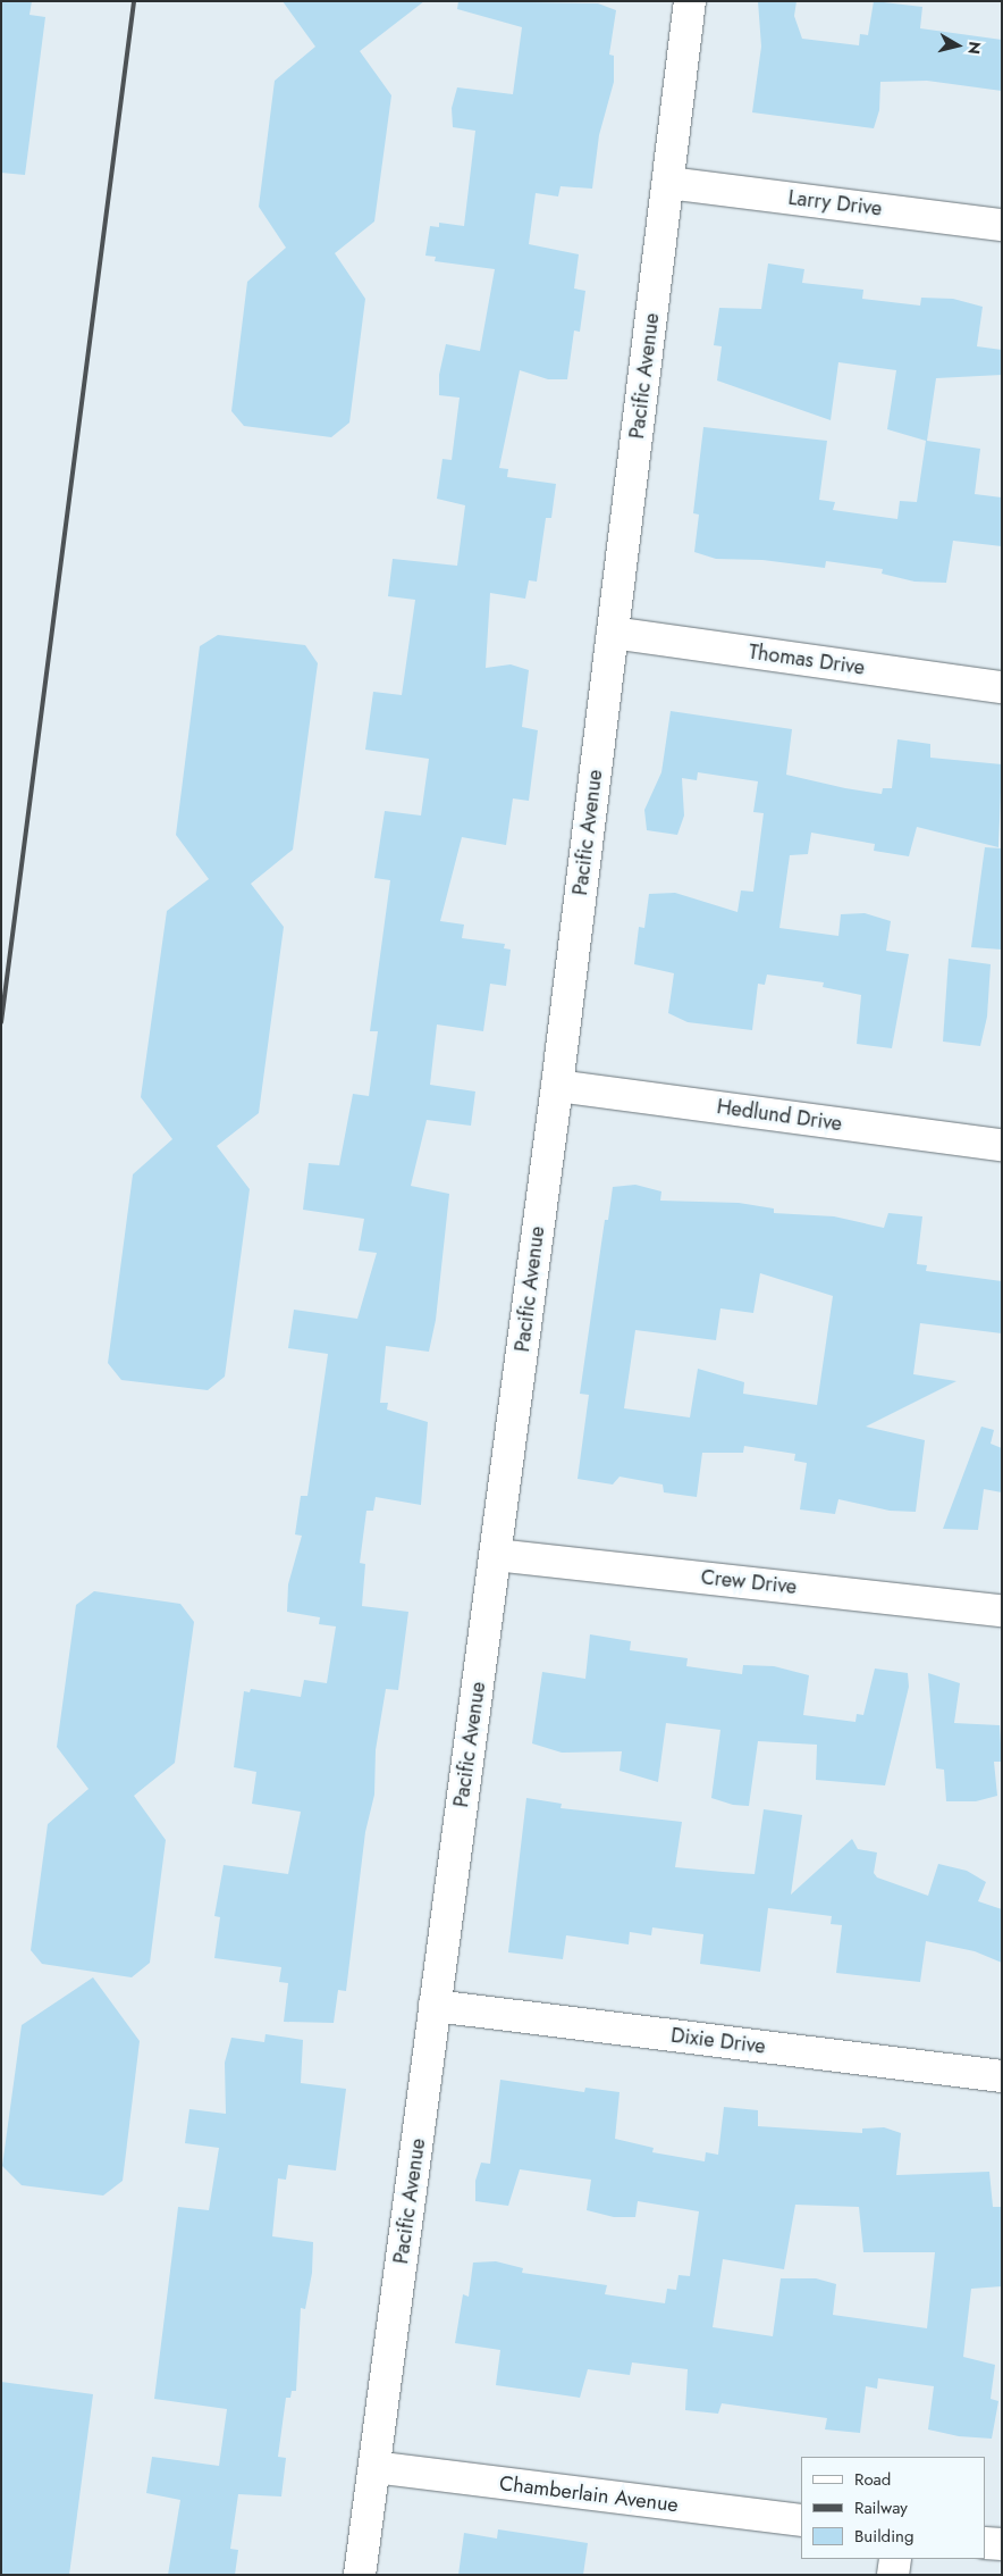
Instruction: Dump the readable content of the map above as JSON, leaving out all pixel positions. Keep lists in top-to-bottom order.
{
  "streets": {
    "street": [
      "Larry Drive",
      "Pacific Avenue",
      "Thomas Drive",
      "Hedlund Drive",
      "Crew Drive",
      "Dixie Drive",
      "Chamberlain Avenue"
    ]
  },
  "crossings": [
    ["Larry Drive", "Pacific Avenue"],
    ["Pacific Avenue", "Thomas Drive"],
    ["Pacific Avenue", "Hedlund Drive"],
    ["Pacific Avenue", "Crew Drive"],
    ["Pacific Avenue", "Dixie Drive"],
    ["Pacific Avenue", "Chamberlain Avenue"]
  ],
  "legend": ["Road", "Railway", "Building"],
  "north": "right"
}
